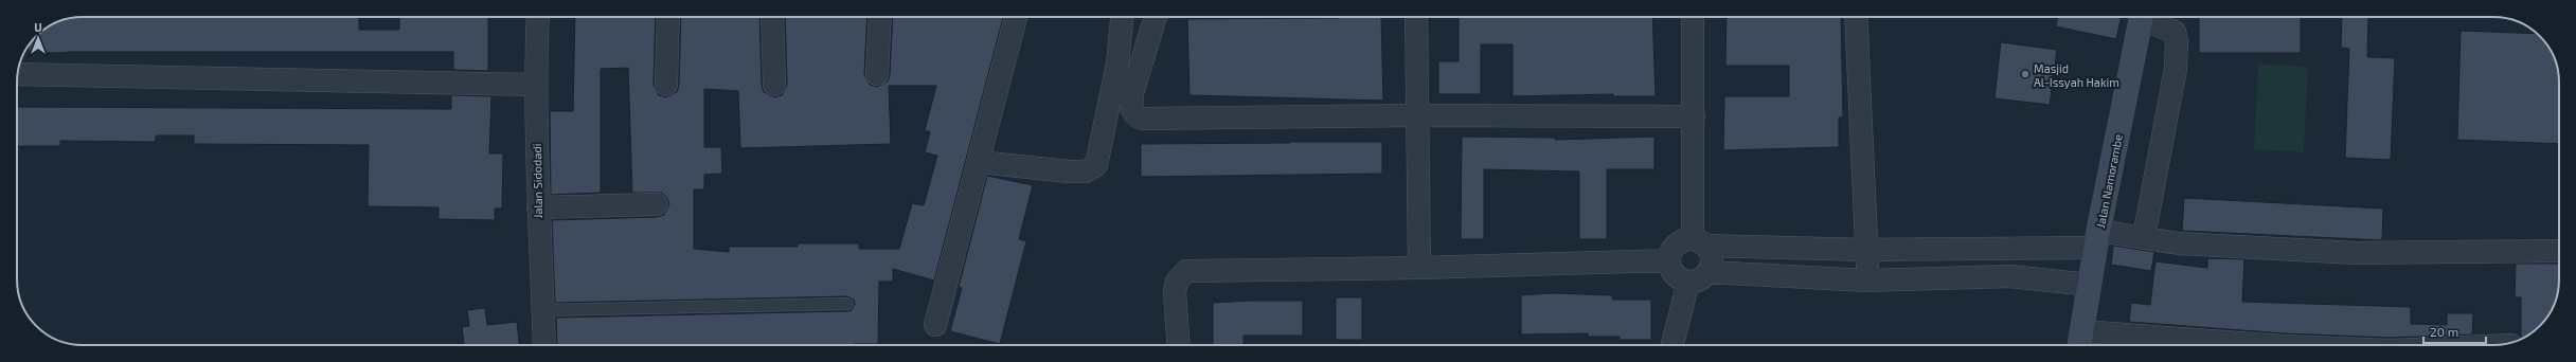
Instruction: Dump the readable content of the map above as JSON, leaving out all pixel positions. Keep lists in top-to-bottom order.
{
  "streets": {
    "main road": ["Jalan Namorambe"],
    "street": ["Jalan Sidodadi"]
  },
  "places": ["Masjid Al-Issyah Hakim"],
  "scale_bar": "20 m",
  "north": "top"
}
